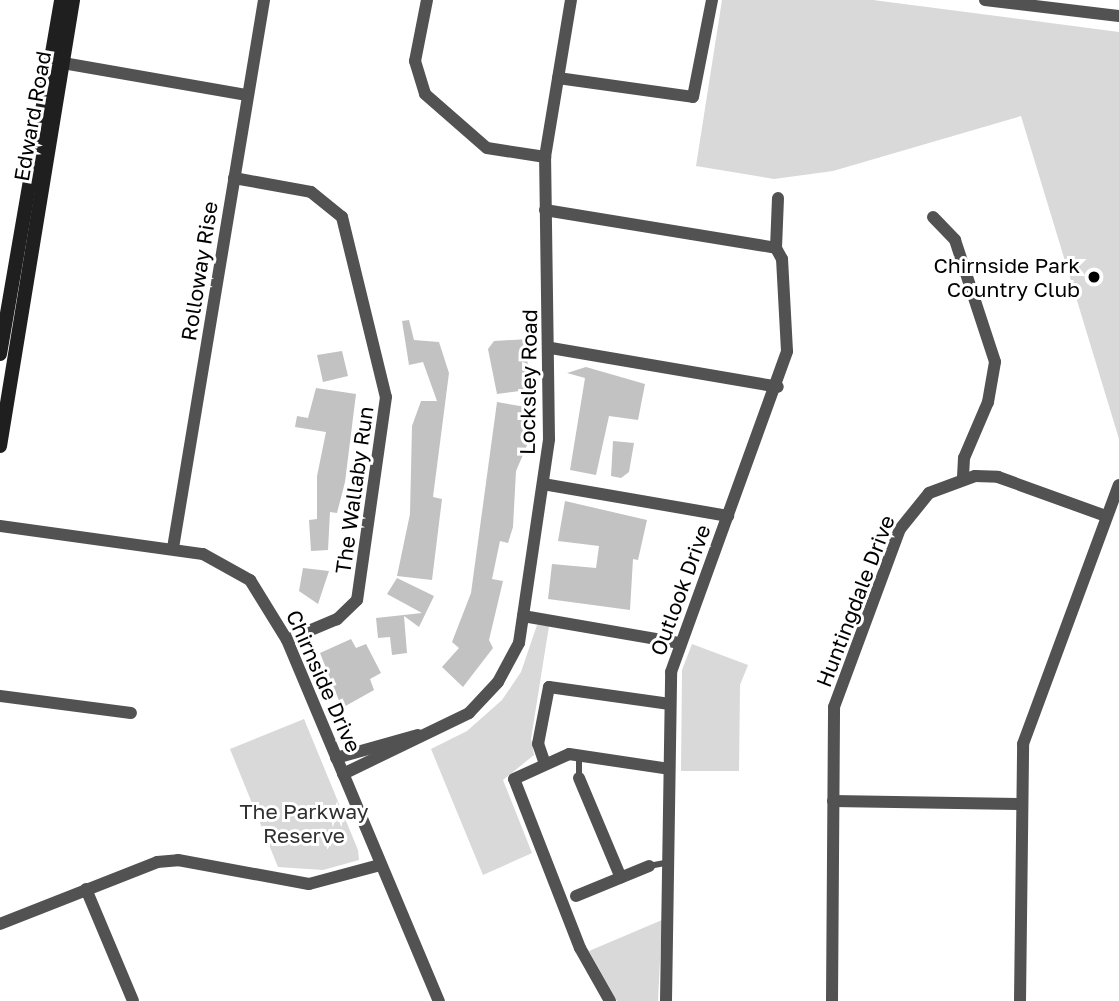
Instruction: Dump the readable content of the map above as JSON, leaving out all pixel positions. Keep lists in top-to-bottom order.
{
  "streets": {
    "main road": ["Edward Road"],
    "street": [
      "Rolloway Rise",
      "Locksley Road",
      "The Wallaby Run",
      "Outlook Drive",
      "Huntingdale Drive",
      "Chirnside Drive"
    ]
  },
  "crossings": [
    ["Rolloway Rise", "The Wallaby Run"],
    ["Rolloway Rise", "Chirnside Drive"],
    ["Locksley Road", "Chirnside Drive"],
    ["The Wallaby Run", "Chirnside Drive"]
  ],
  "parks": ["The Parkway Reserve"],
  "places": ["Chirnside Park Country Club"]
}
